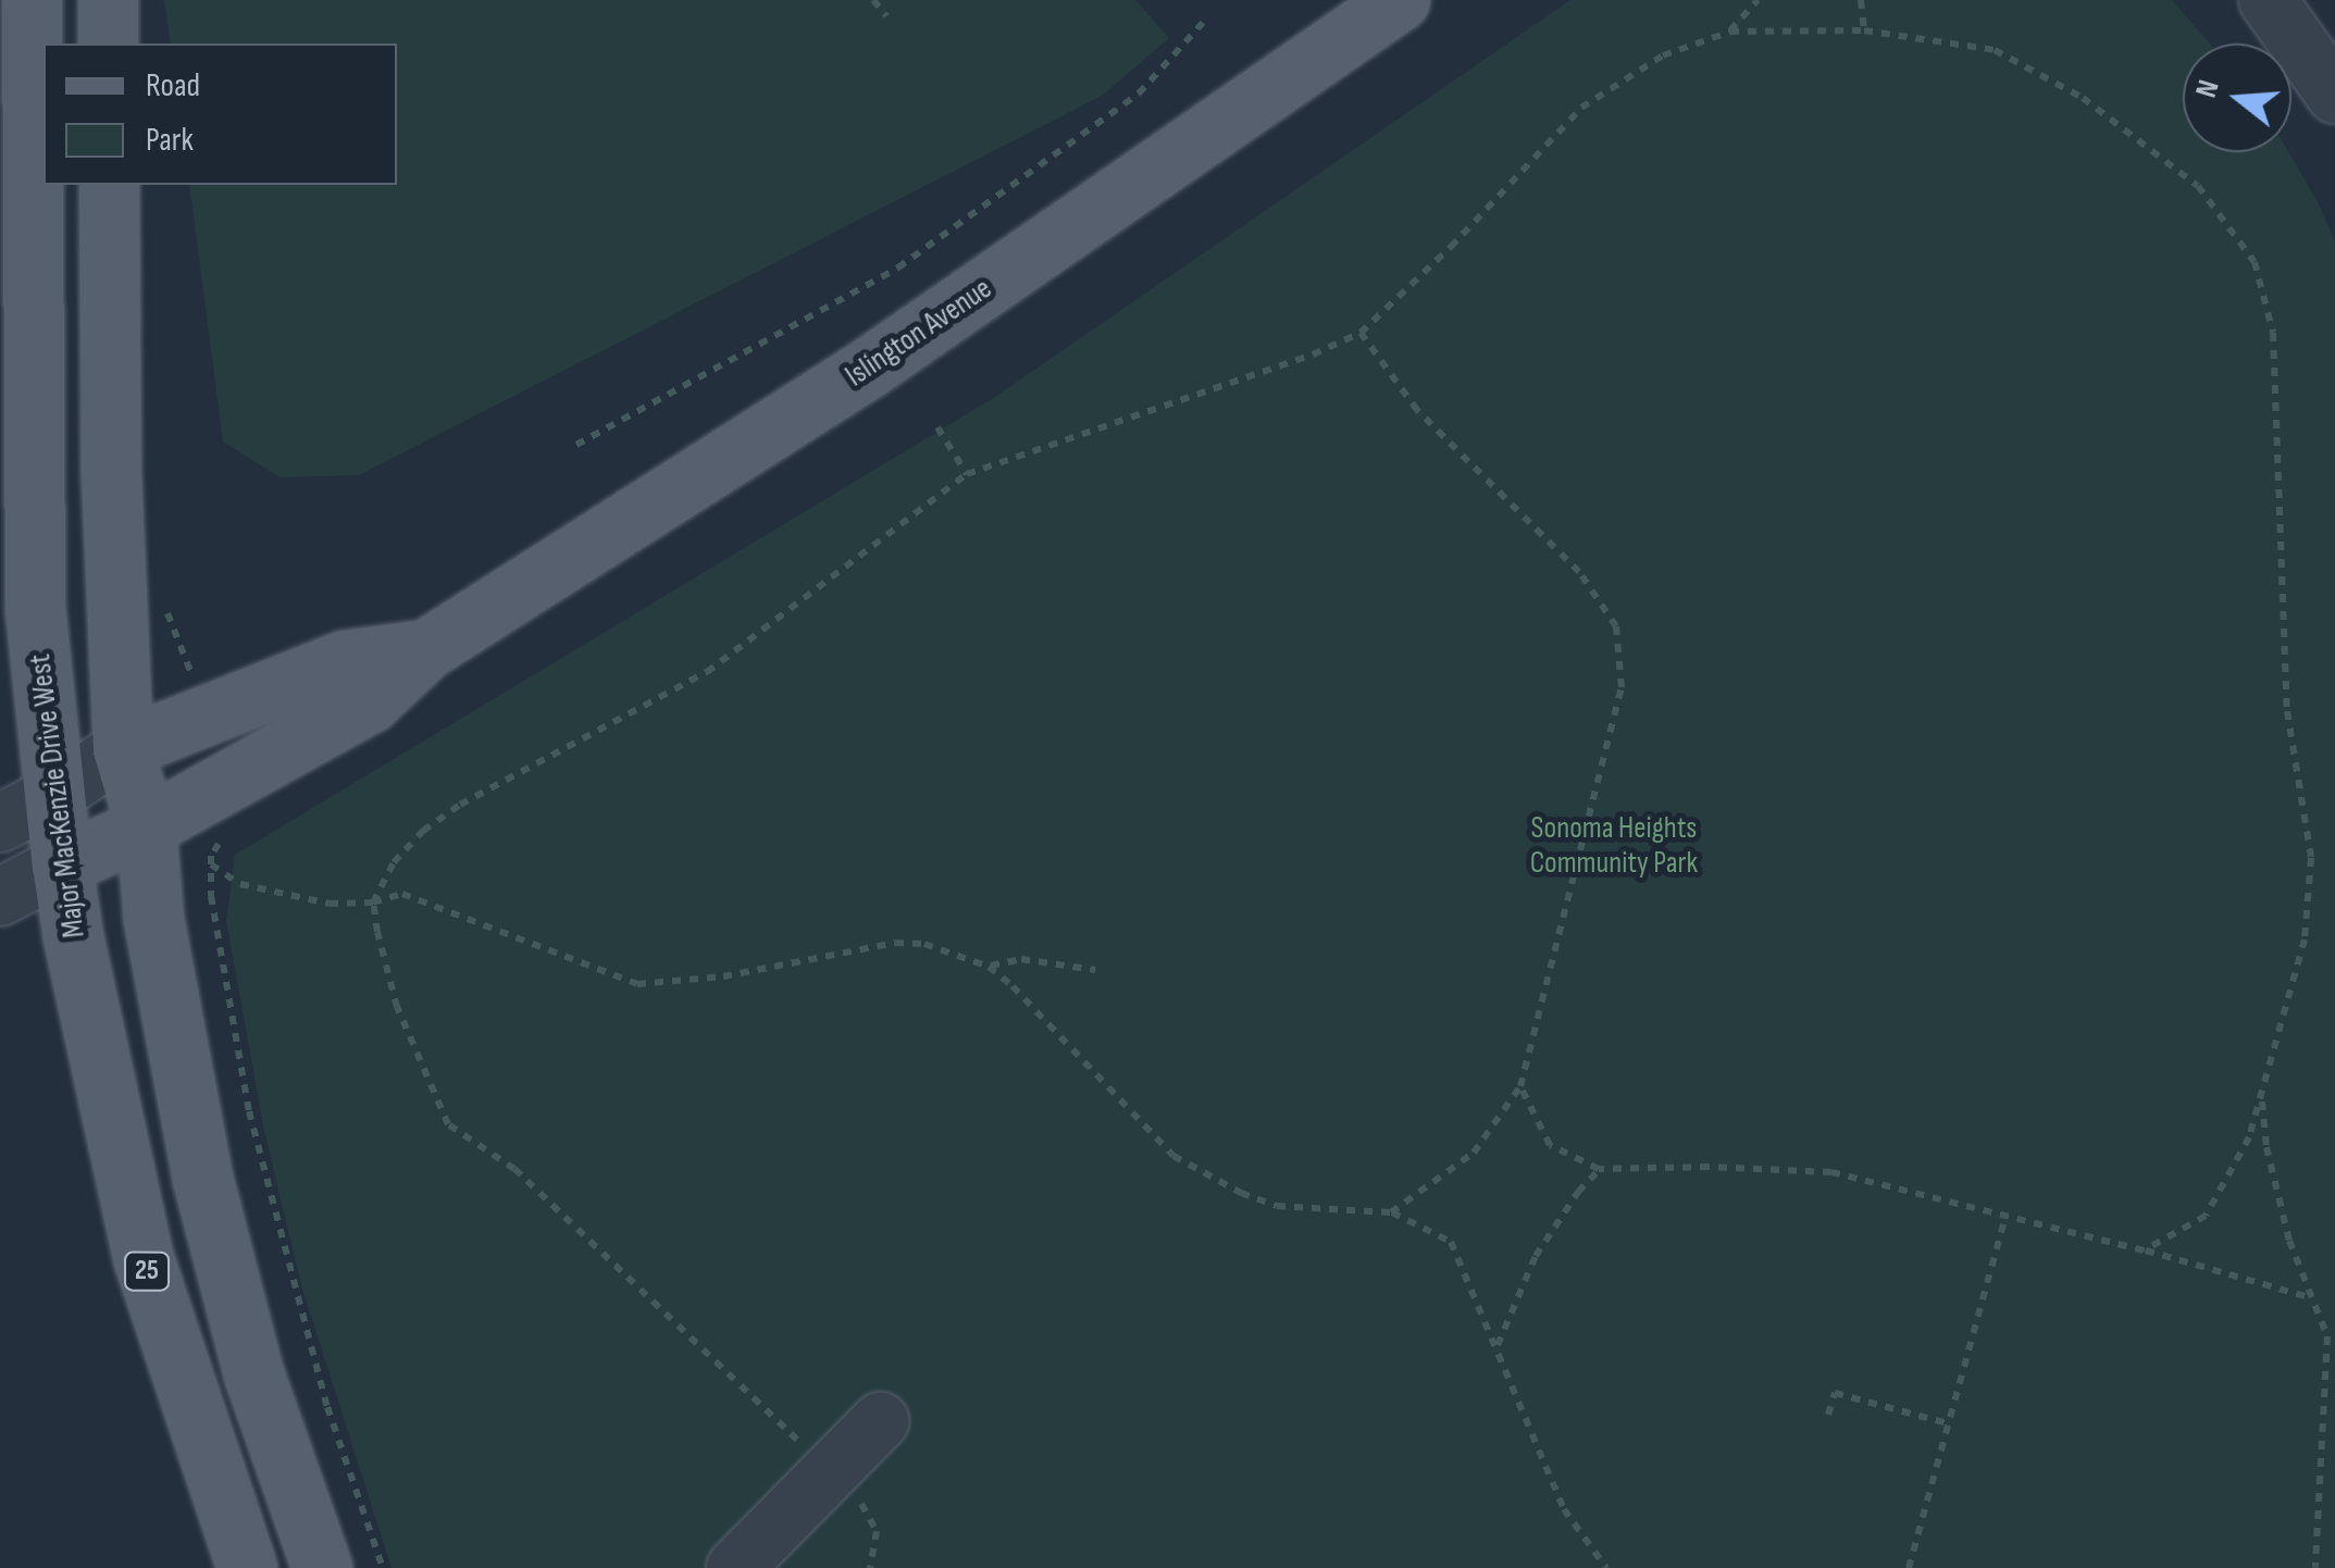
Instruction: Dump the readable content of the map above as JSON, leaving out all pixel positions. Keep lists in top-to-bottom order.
{
  "streets": {
    "main road": ["Islington Avenue", "Major MacKenzie Drive West", "25"]
  },
  "crossings": [
    ["Islington Avenue", "Major MacKenzie Drive West"]
  ],
  "parks": ["Sonoma Heights Community Park"],
  "legend": ["Road", "Park"],
  "north": "left"
}
